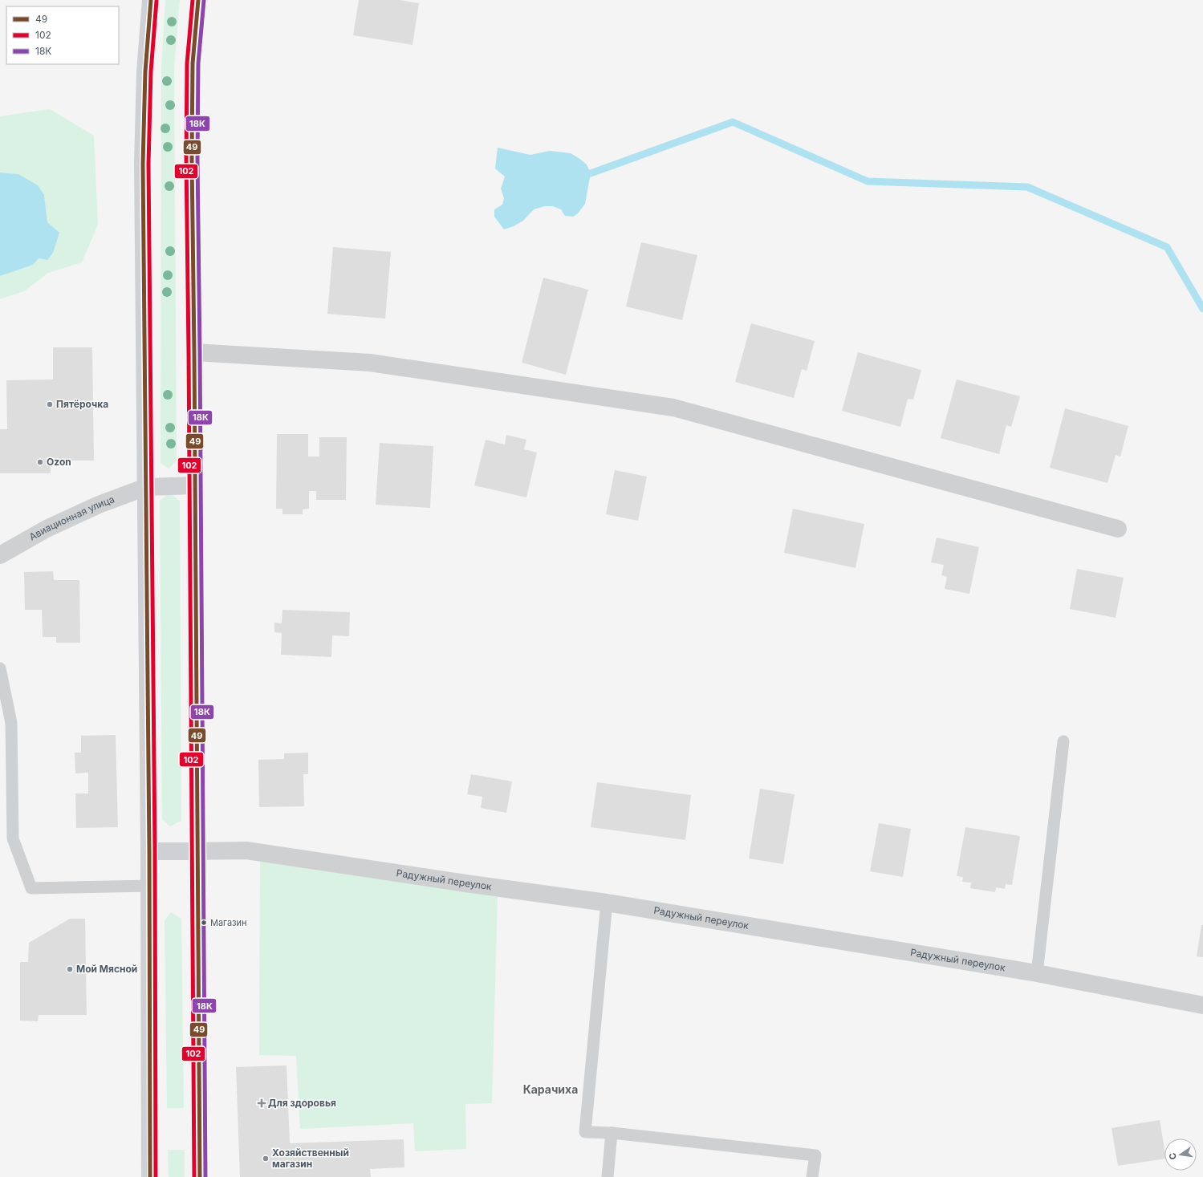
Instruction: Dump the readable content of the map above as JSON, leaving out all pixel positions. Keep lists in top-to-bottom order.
{
  "streets": {
    "street": ["Авиационная улица", "Радужный переулок"]
  },
  "districts": ["Карачиха"],
  "places": {
    "other": [
      "Пятёрочка",
      "Ozon",
      "Магазин",
      "Мой Мясной",
      "Хозяйственный магазин"
    ],
    "health": ["Для здоровья"]
  },
  "lines": ["transit line 49", "transit line 102", "transit line 18К"],
  "legend": ["49", "102", "18К"],
  "north": "left"
}
